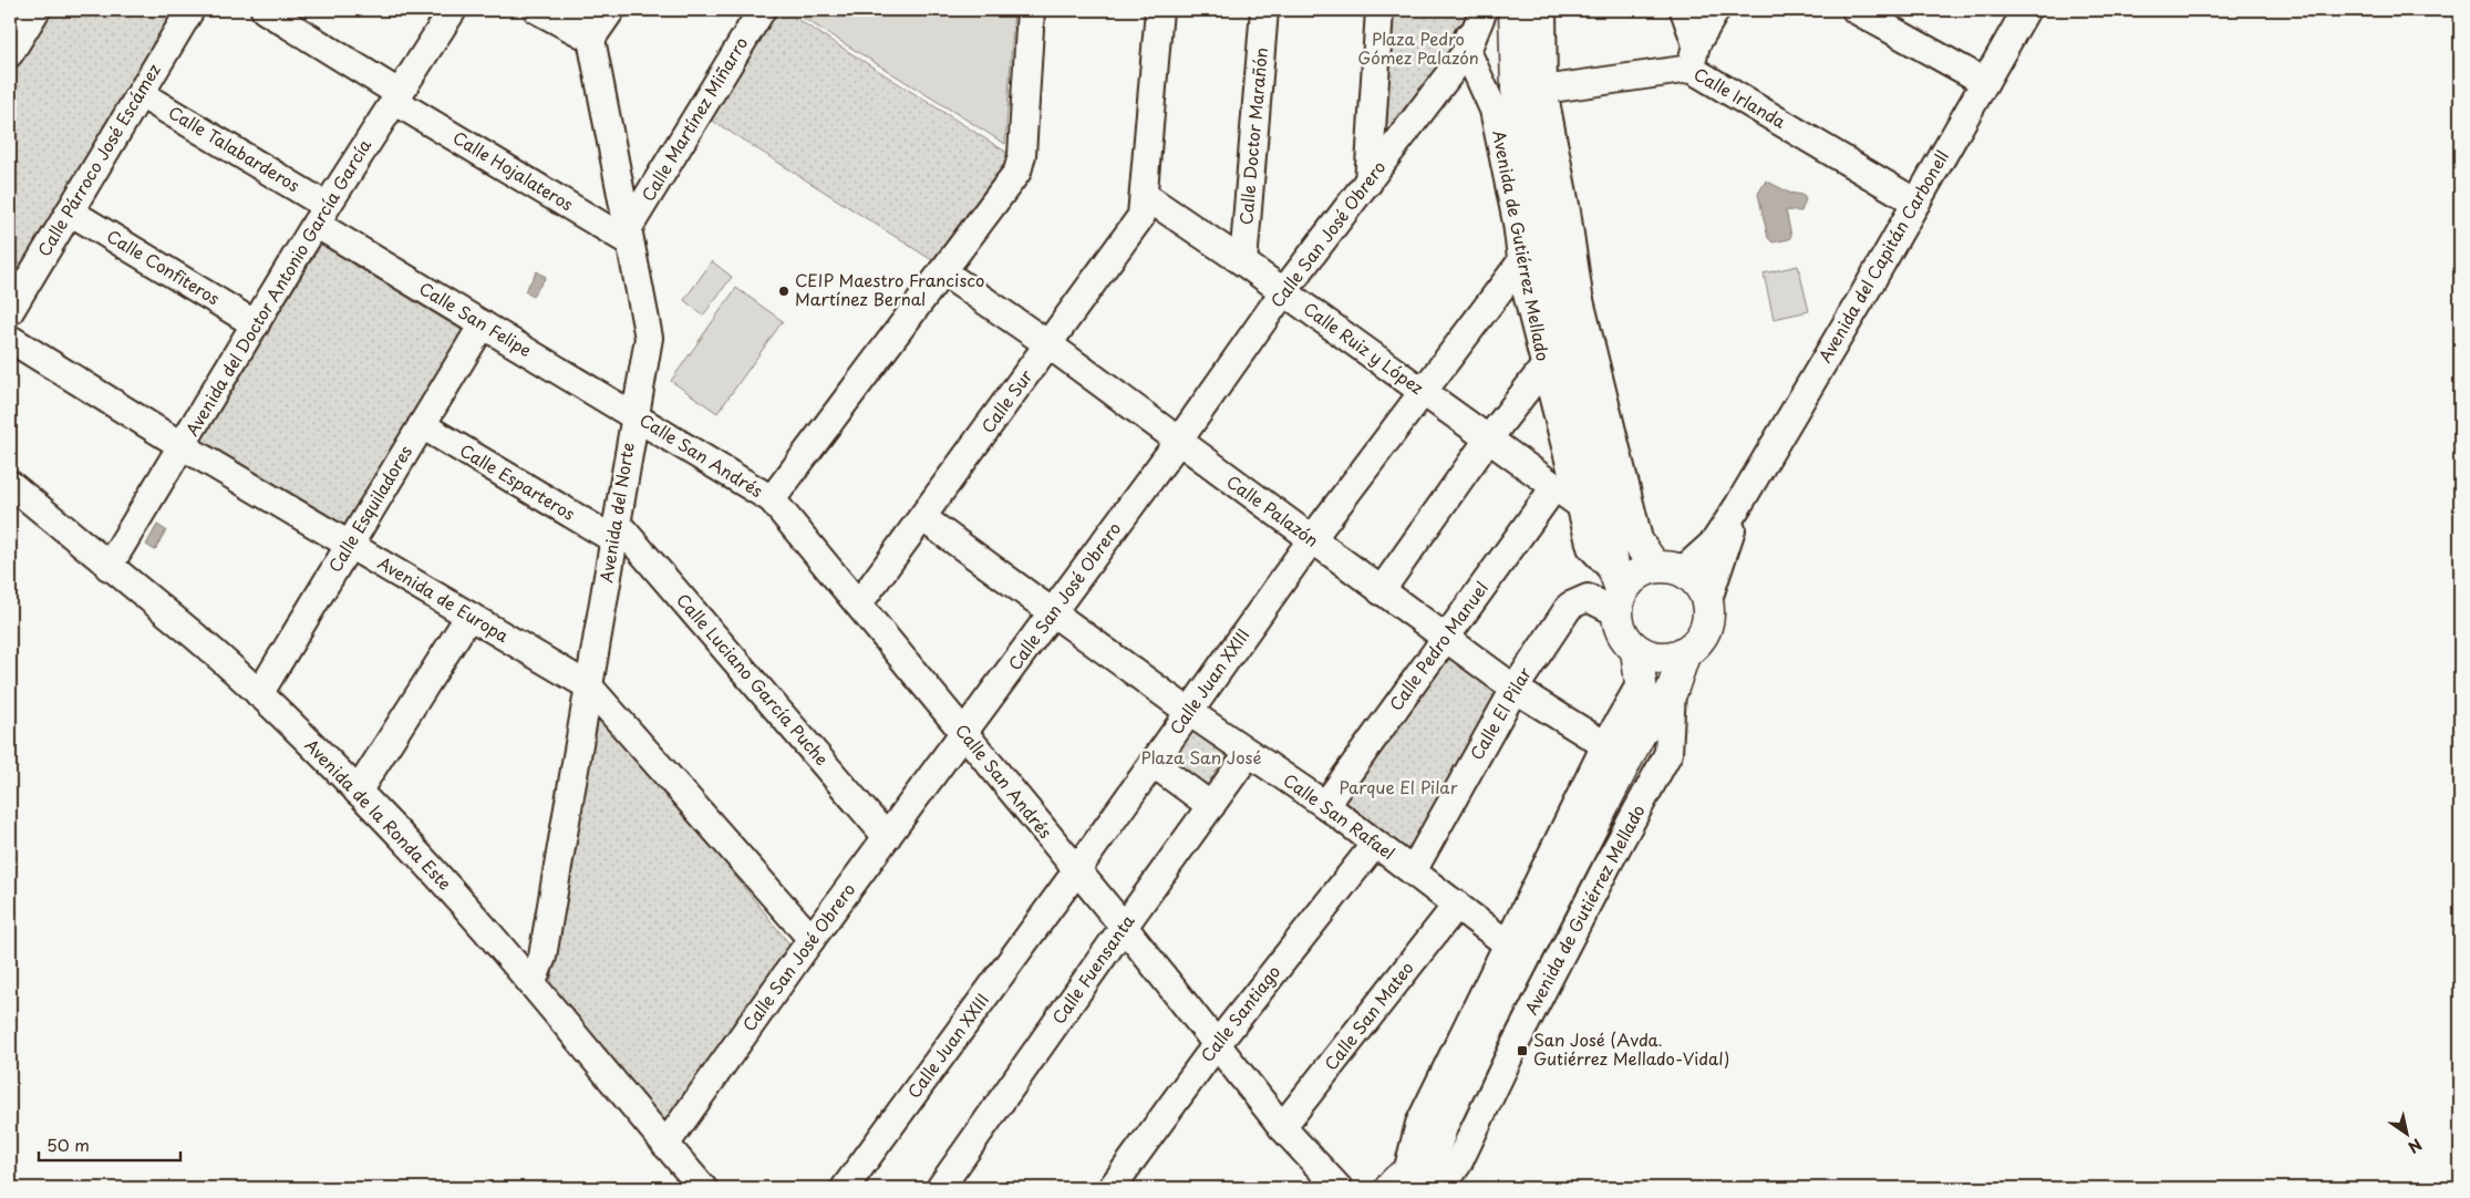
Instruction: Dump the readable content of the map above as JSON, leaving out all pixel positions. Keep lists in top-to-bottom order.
{
  "streets": {
    "main road": ["Avenida de Gutiérrez Mellado"],
    "street": [
      "Calle Irlanda",
      "Calle Martínez Miñarro",
      "Calle Doctor Marañón",
      "Calle Talabarderos",
      "Calle Párroco José Escámez",
      "Calle Hojalateros",
      "Calle San José Obrero",
      "Avenida del Capitán Carbonell",
      "Calle Confiteros",
      "Avenida del Doctor Antonio García García",
      "Calle San Felipe",
      "Calle Ruiz y López",
      "Calle Sur",
      "Calle San Andrés",
      "Calle Esparteros",
      "Calle Esquiladores",
      "Calle Palazón",
      "Avenida del Norte",
      "Avenida de Europa",
      "Calle Pedro Manuel",
      "Calle Luciano García Puche",
      "Calle Juan XXIII",
      "Calle El Pilar",
      "Avenida de la Ronda Este",
      "Calle San Rafael",
      "Calle Fuensanta",
      "Calle Santiago",
      "Calle San Mateo"
    ]
  },
  "crossings": [
    ["Calle Irlanda", "Avenida del Capitán Carbonell"],
    ["Calle Martínez Miñarro", "Calle Hojalateros"],
    ["Calle Martínez Miñarro", "Avenida del Norte"],
    ["Calle Doctor Marañón", "Calle Ruiz y López"],
    ["Calle Talabarderos", "Calle Párroco José Escámez"],
    ["Calle Talabarderos", "Avenida del Doctor Antonio García García"],
    ["Calle Talabarderos", "Calle San Felipe"],
    ["Calle Párroco José Escámez", "Calle Confiteros"],
    ["Calle Hojalateros", "Avenida del Doctor Antonio García García"],
    ["Calle Hojalateros", "Avenida del Norte"],
    ["Calle San José Obrero", "Avenida de Gutiérrez Mellado"],
    ["Calle San José Obrero", "Calle Ruiz y López"],
    ["Calle San José Obrero", "Calle San Andrés"],
    ["Calle San José Obrero", "Calle Palazón"],
    ["Calle San José Obrero", "Avenida de Europa"],
    ["Calle San José Obrero", "Calle Luciano García Puche"],
    ["Calle San José Obrero", "Avenida de la Ronda Este"],
    ["Calle San José Obrero", "Calle San Rafael"],
    ["Avenida de Gutiérrez Mellado", "Calle Ruiz y López"],
    ["Avenida de Gutiérrez Mellado", "Calle Juan XXIII"],
    ["Avenida de Gutiérrez Mellado", "Calle El Pilar"],
    ["Calle Confiteros", "Avenida del Doctor Antonio García García"],
    ["Avenida del Doctor Antonio García García", "Calle San Felipe"],
    ["Avenida del Doctor Antonio García García", "Avenida de Europa"],
    ["Avenida del Doctor Antonio García García", "Avenida de la Ronda Este"],
    ["Calle San Felipe", "Calle San Andrés"],
    ["Calle San Felipe", "Calle Esquiladores"],
    ["Calle San Felipe", "Avenida del Norte"],
    ["Calle Ruiz y López", "Calle Sur"],
    ["Calle Ruiz y López", "Calle Pedro Manuel"],
    ["Calle Ruiz y López", "Calle Juan XXIII"],
    ["Calle Sur", "Calle San Andrés"],
    ["Calle Sur", "Calle Palazón"],
    ["Calle Sur", "Calle San Rafael"],
    ["Calle San Andrés", "Avenida del Norte"],
    ["Calle San Andrés", "Calle Juan XXIII"],
    ["Calle San Andrés", "Calle Fuensanta"],
    ["Calle San Andrés", "Calle Santiago"],
    ["Calle San Andrés", "Calle San Mateo"],
    ["Calle Esparteros", "Calle Esquiladores"],
    ["Calle Esparteros", "Avenida del Norte"],
    ["Calle Esparteros", "Calle Luciano García Puche"],
    ["Calle Esquiladores", "Avenida de Europa"],
    ["Calle Esquiladores", "Avenida de la Ronda Este"],
    ["Calle Palazón", "Calle Pedro Manuel"],
    ["Calle Palazón", "Calle Juan XXIII"],
    ["Calle Palazón", "Calle El Pilar"],
    ["Avenida del Norte", "Avenida de Europa"],
    ["Avenida del Norte", "Calle Luciano García Puche"],
    ["Avenida del Norte", "Avenida de la Ronda Este"],
    ["Calle Pedro Manuel", "Calle San Rafael"],
    ["Calle Juan XXIII", "Calle San Rafael"],
    ["Calle El Pilar", "Calle San Rafael"],
    ["Calle San Rafael", "Calle Fuensanta"],
    ["Calle San Rafael", "Calle Santiago"],
    ["Calle San Rafael", "Calle San Mateo"]
  ],
  "parks": ["Plaza Pedro Gómez Palazón", "Plaza San José", "Parque El Pilar"],
  "places": {
    "other": ["CEIP Maestro Francisco Martínez Bernal"],
    "transit": ["San José (Avda. Gutiérrez Mellado-Vidal)"]
  },
  "scale_bar": "50 m",
  "north": "bottom right"
}
